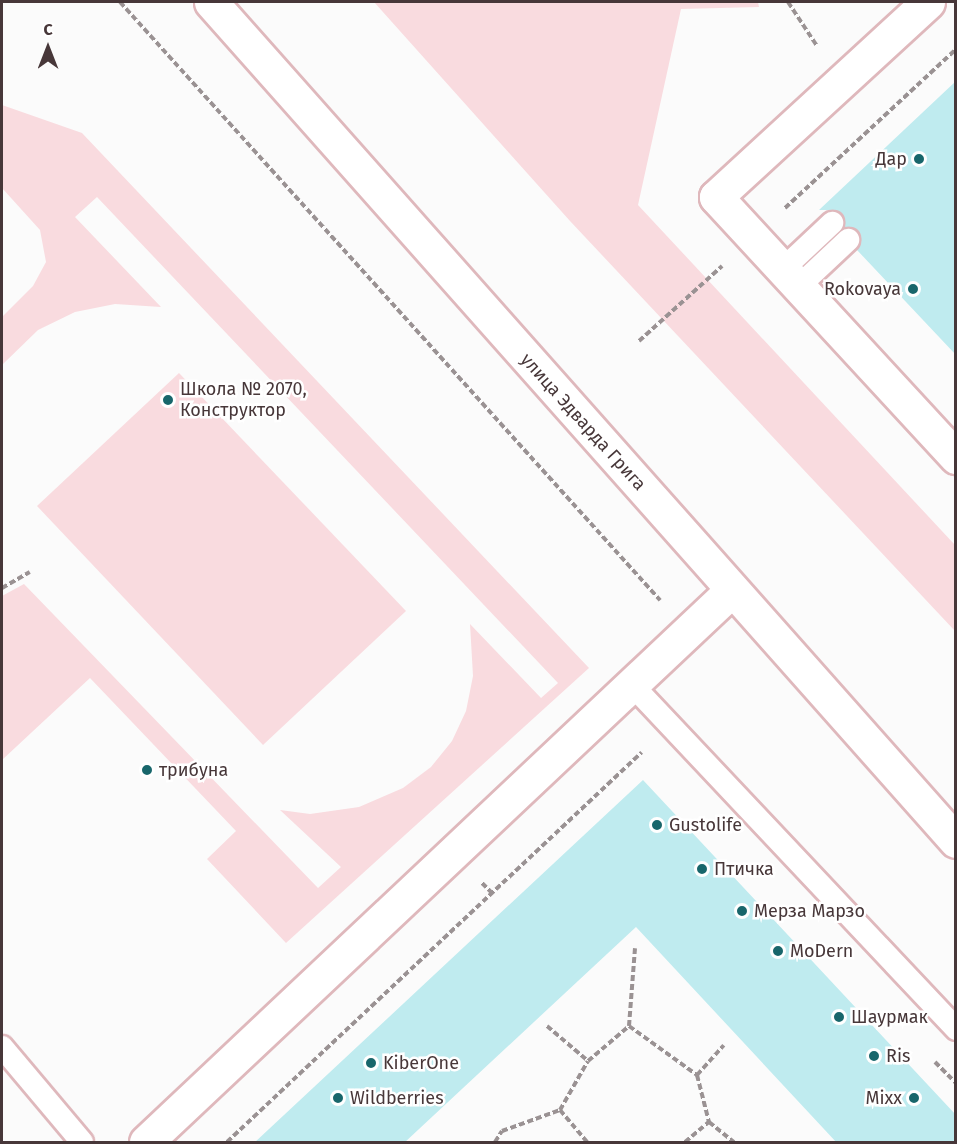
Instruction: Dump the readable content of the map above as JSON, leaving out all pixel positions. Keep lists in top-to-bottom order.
{
  "streets": {
    "street": ["улица Эдварда Грига"]
  },
  "places": [
    "Дар",
    "Rokovaya",
    "Школа № 2070, Конструктор",
    "трибуна",
    "Gustolife",
    "Птичка",
    "Мерза Марзо",
    "MoDern",
    "Шаурмак",
    "Ris",
    "KiberOne",
    "Wildberries",
    "Mixx"
  ],
  "north": "top"
}
